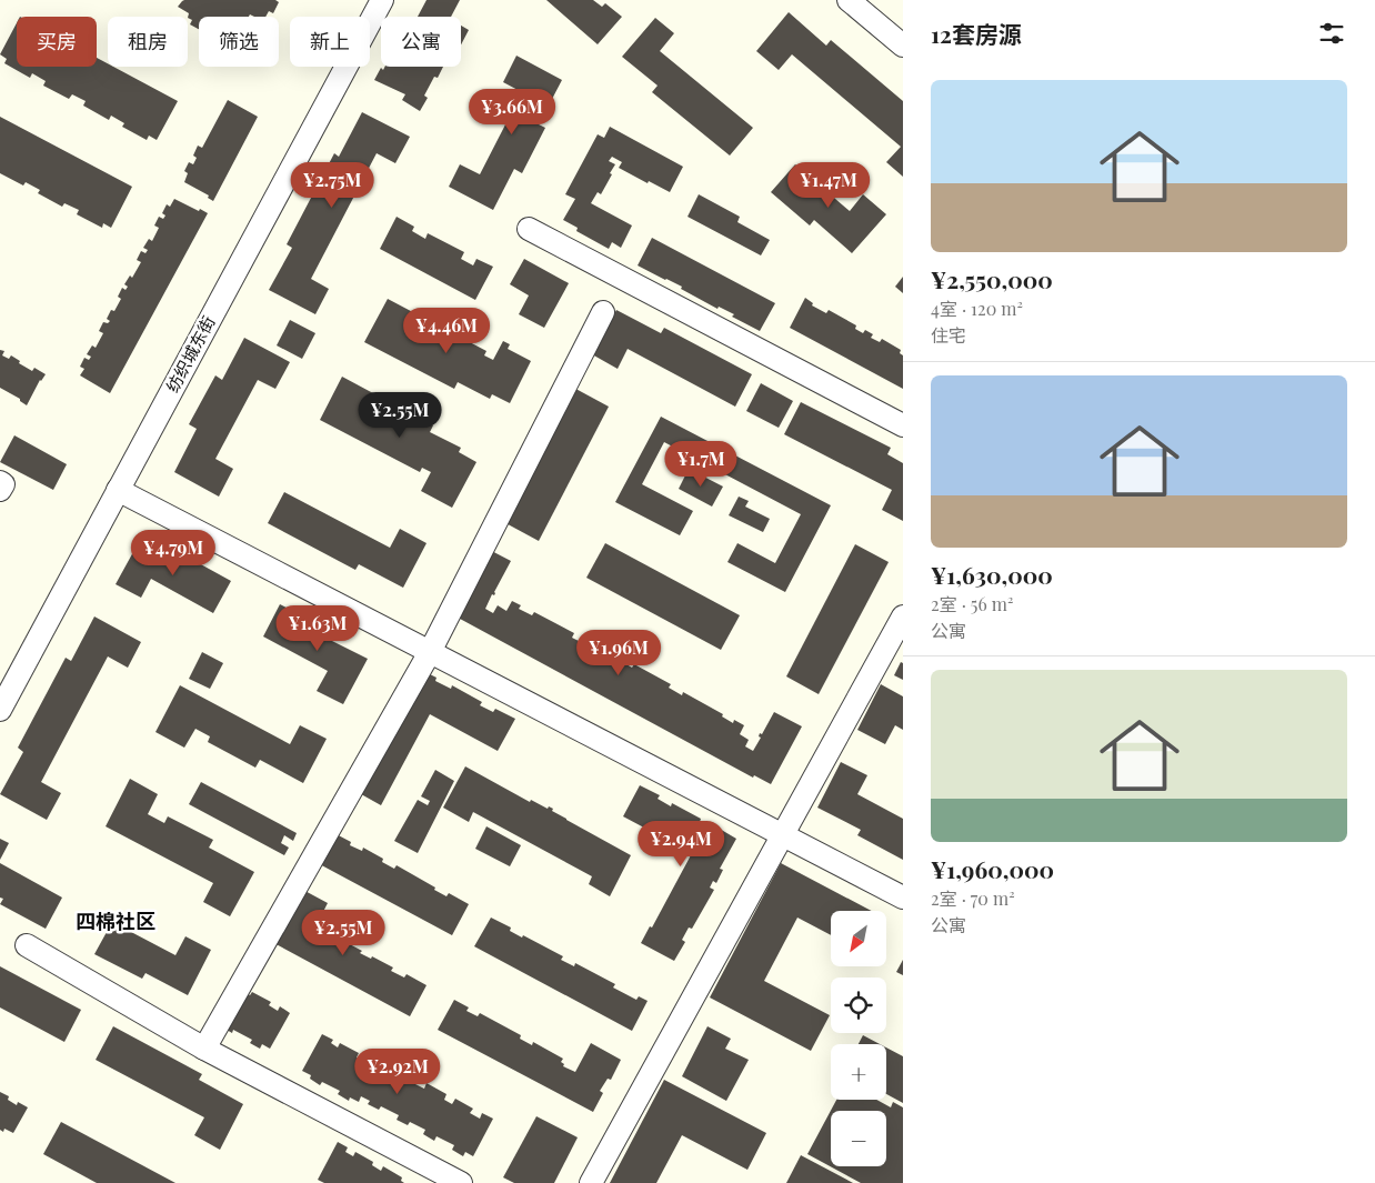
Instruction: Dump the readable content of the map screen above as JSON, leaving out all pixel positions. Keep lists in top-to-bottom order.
{
  "streets": {
    "street": ["纺织城东街"]
  },
  "districts": ["四棉社区"],
  "north": "bottom left",
  "page": {
    "heading": "12套房源",
    "chip": [
      "买房",
      "租房",
      "筛选",
      "新上",
      "公寓"
    ],
    "list": [
      {
        "name": "¥2,550,000",
        "note": "4室 · 120 m² · 住宅"
      },
      {
        "name": "¥1,630,000",
        "note": "2室 · 56 m² · 公寓"
      },
      {
        "name": "¥1,960,000",
        "note": "2室 · 70 m² · 公寓"
      }
    ],
    "price": [
      "¥3.66M",
      "¥2.75M",
      "¥1.47M",
      "¥4.46M",
      "¥2.55M",
      "¥1.7M",
      "¥4.79M",
      "¥1.63M",
      "¥1.96M",
      "¥2.94M",
      "¥2.55M",
      "¥2.92M"
    ],
    "map_buttons": ["+", "−"]
  }
}
